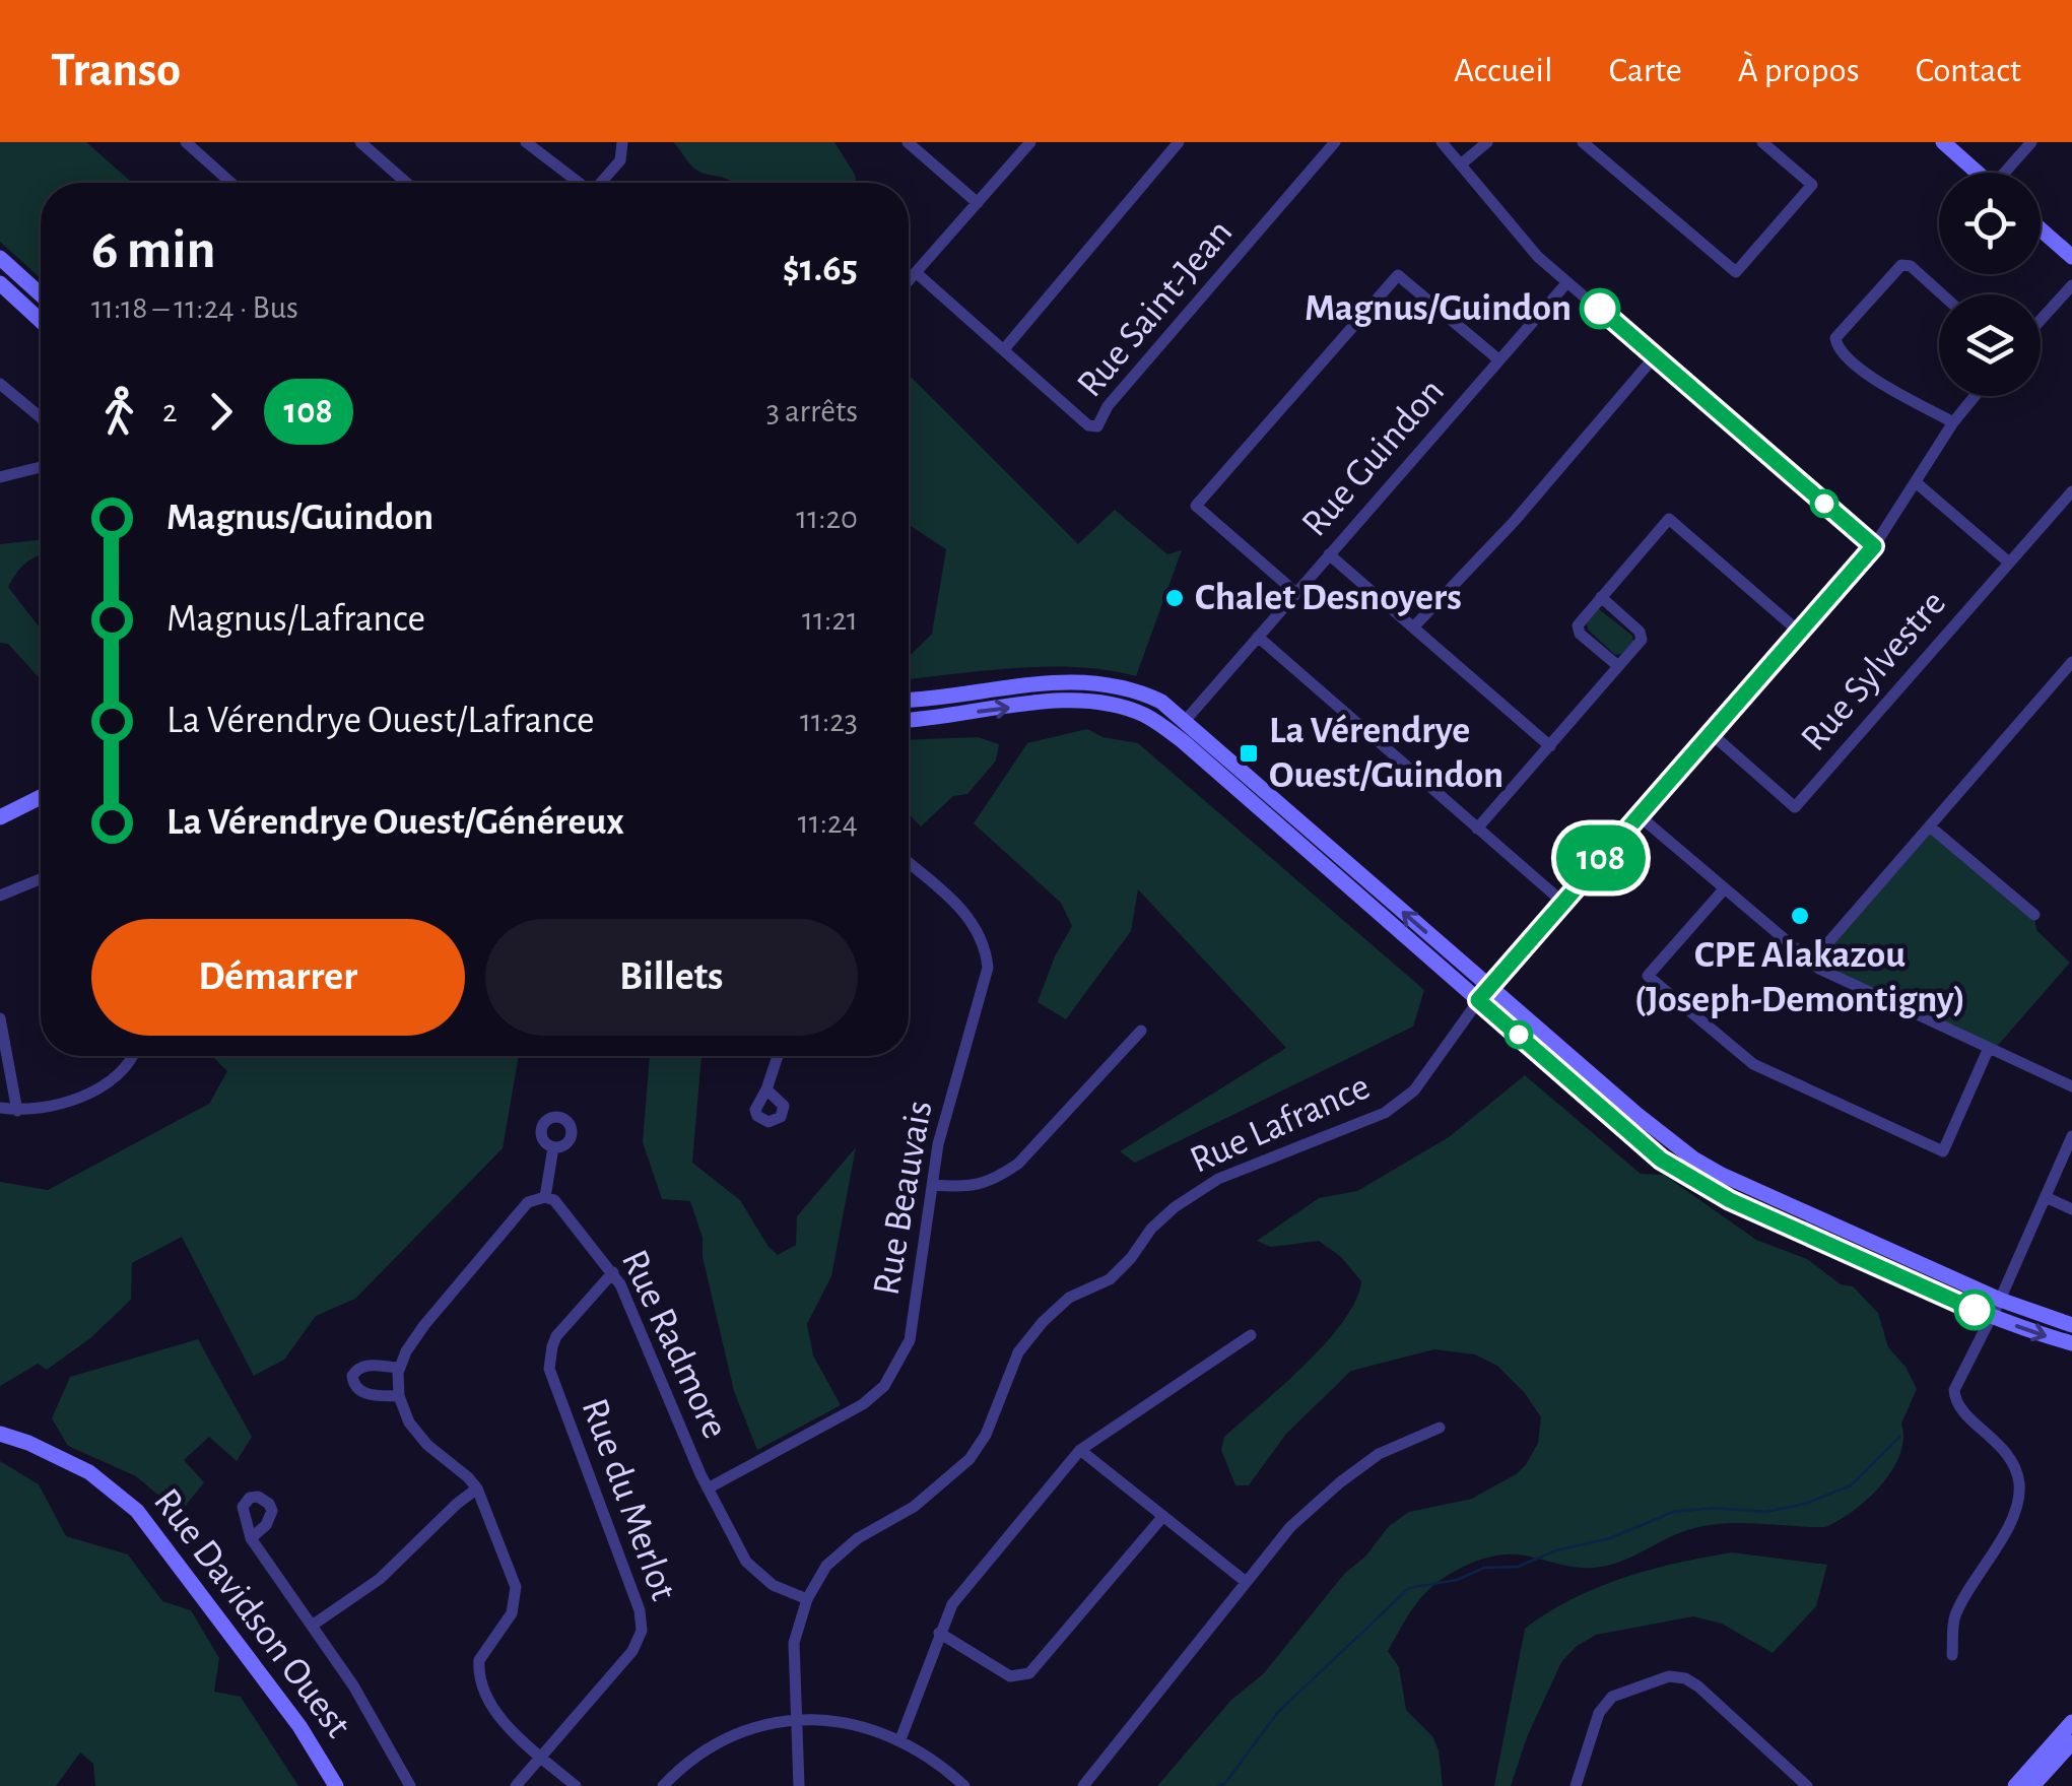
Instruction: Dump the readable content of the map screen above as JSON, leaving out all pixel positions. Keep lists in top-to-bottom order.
{
  "streets": {
    "main road": ["Rue Davidson Ouest"],
    "street": [
      "Rue Saint-Jean",
      "Rue Guindon",
      "Rue Sylvestre",
      "Rue Lafrance",
      "Rue Beauvais",
      "Rue Radmore",
      "Rue du Merlot"
    ]
  },
  "crossings": [
    ["Rue Sylvestre", "Rue Lafrance"],
    ["Rue Lafrance", "Rue Radmore"],
    ["Rue Beauvais", "Rue Radmore"],
    ["Rue Radmore", "Rue du Merlot"]
  ],
  "places": {
    "other": ["Magnus/Guindon", "Chalet Desnoyers", "CPE Alakazou (Joseph-Demontigny)"],
    "transit": ["La Vérendrye Ouest/Guindon"]
  },
  "lines": ["bus line 108"],
  "page": {
    "header": "Transo",
    "nav": [
      "Accueil",
      "Carte",
      "À propos",
      "Contact"
    ],
    "on_map": "108",
    "heading": ["6 min", "11:18 – 11:24 · Bus", "$1.65"],
    "legs": ["2", "108", "3 arrêts"],
    "list": [
      {
        "name": "Magnus/Guindon",
        "value": "11:20"
      },
      {
        "name": "Magnus/Lafrance",
        "value": "11:21"
      },
      {
        "name": "La Vérendrye Ouest/Lafrance",
        "value": "11:23"
      },
      {
        "name": "La Vérendrye Ouest/Généreux",
        "value": "11:24"
      }
    ],
    "buttons": ["Démarrer", "Billets"]
  }
}
